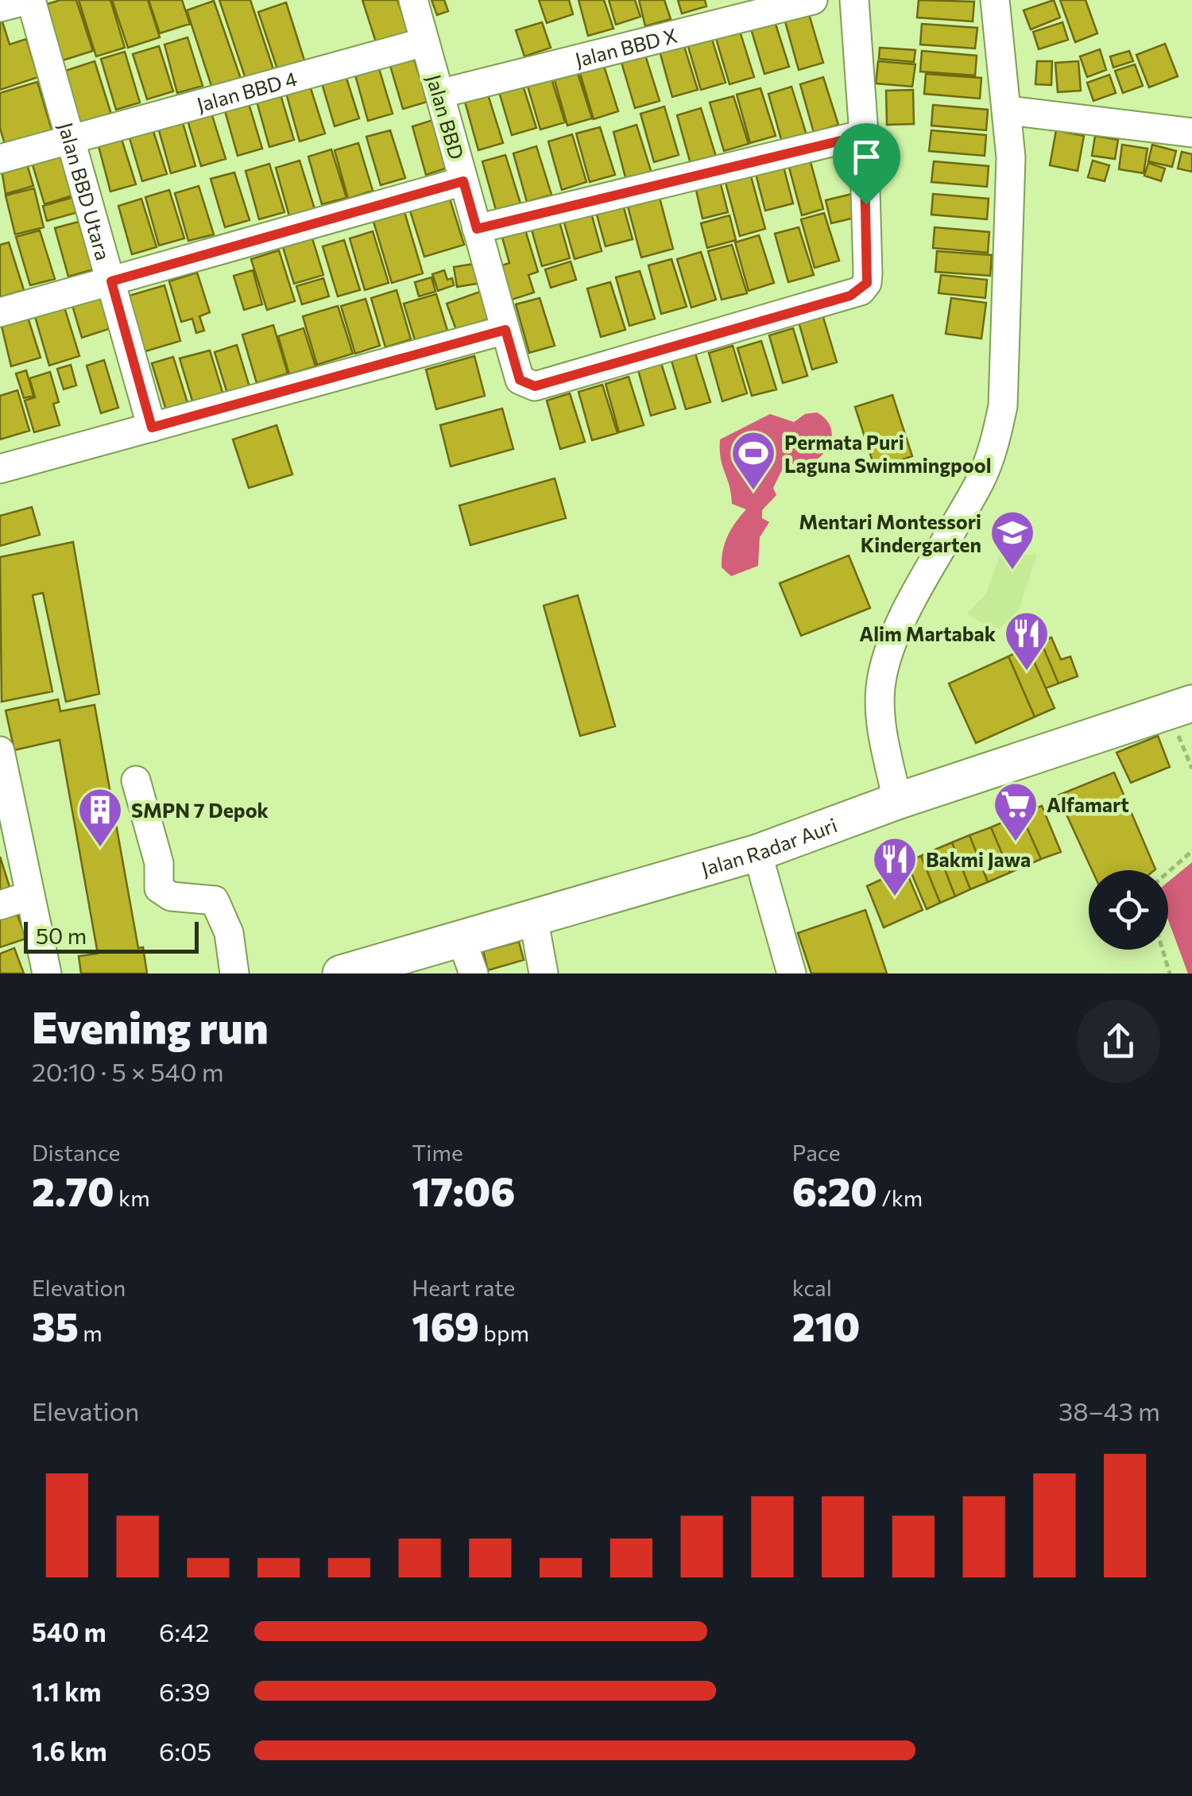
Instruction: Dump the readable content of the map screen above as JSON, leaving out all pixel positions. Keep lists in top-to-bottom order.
{
  "streets": {
    "main road": ["Jalan Radar Auri"],
    "street": [
      "Jalan BBD X",
      "Jalan BBD 4",
      "Jalan BBD",
      "Jalan BBD Utara"
    ]
  },
  "crossings": [
    ["Jalan BBD X", "Jalan BBD"],
    ["Jalan BBD 4", "Jalan BBD"],
    ["Jalan BBD 4", "Jalan BBD Utara"]
  ],
  "places": {
    "sports": ["Permata Puri Laguna Swimmingpool"],
    "school or university": ["Mentari Montessori Kindergarten"],
    "restaurant": ["Alim Martabak", "Bakmi Jawa"],
    "supermarket": ["Alfamart"],
    "building": ["SMPN 7 Depok"]
  },
  "scale_bar": "50 m",
  "page": {
    "scale": "50 m",
    "heading": ["Evening run", "20:10 · 5 × 540 m"],
    "stats": [
      ["Distance", "2.70 km"],
      ["Time", "17:06"],
      ["Pace", "6:20 /km"],
      ["Elevation", "35 m"],
      ["Heart rate", "169 bpm"],
      ["kcal", "210"]
    ],
    "chart": ["Elevation", "38–43 m"],
    "list": [
      {
        "name": "540 m",
        "note": "6:42"
      },
      {
        "name": "1.1 km",
        "note": "6:39"
      },
      {
        "name": "1.6 km",
        "note": "6:05"
      }
    ]
  }
}
